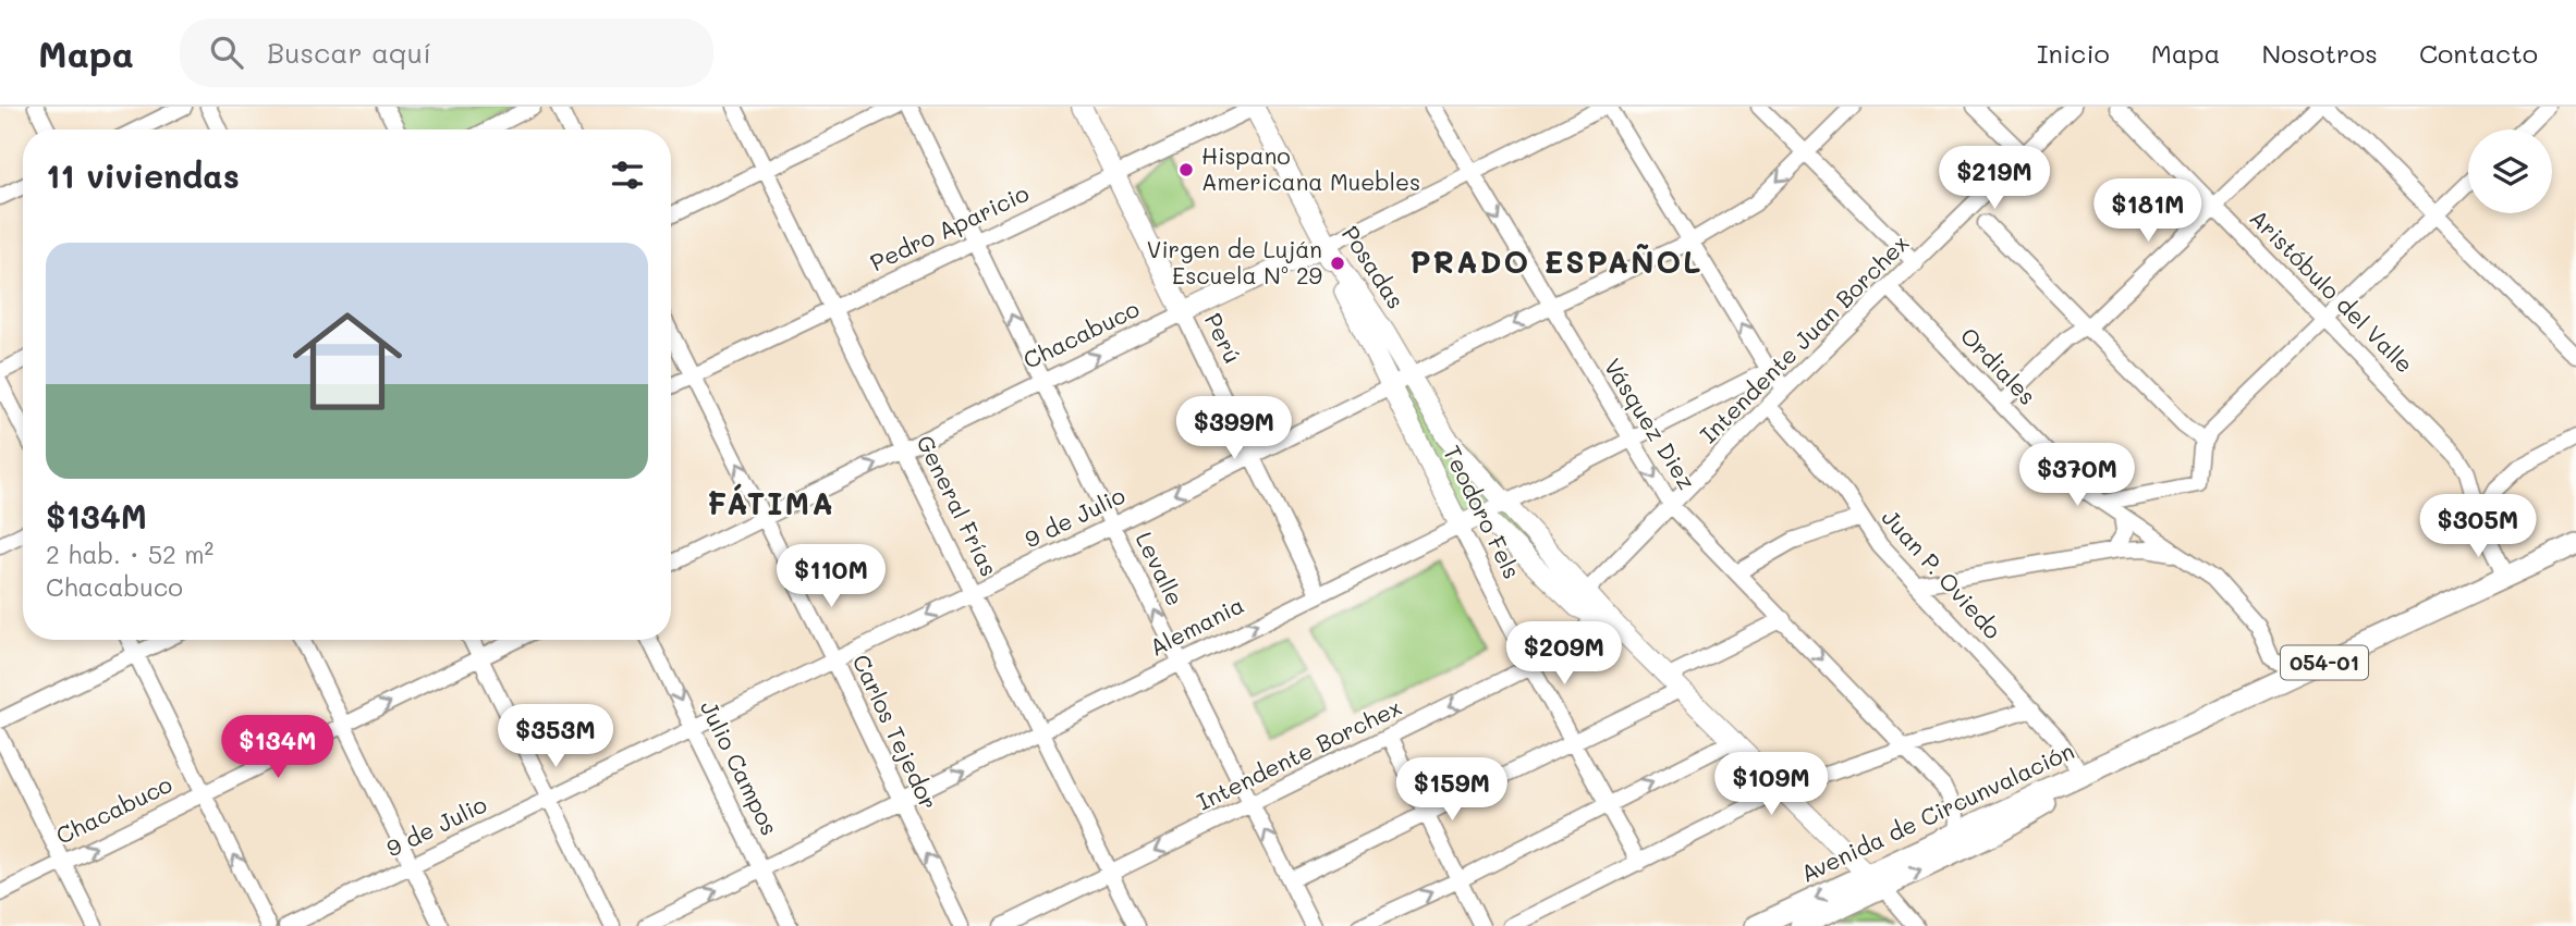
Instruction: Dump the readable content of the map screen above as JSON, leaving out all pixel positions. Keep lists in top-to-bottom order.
{
  "streets": {
    "highway": ["054-01", "Avenida de Circunvalación"],
    "main road": [
      "Posadas",
      "Chacabuco",
      "Perú",
      "Teodoro Fels",
      "Alemania"
    ],
    "street": [
      "Pedro Aparicio",
      "Aristóbulo del Valle",
      "Intendente Juan Borchex",
      "Ordiales",
      "Vásquez Diez",
      "General Frías",
      "9 de Julio",
      "Levalle",
      "Juan P. Oviedo",
      "Carlos Tejedor",
      "Intendente Borchex",
      "Julio Campos"
    ]
  },
  "crossings": [
    ["Pedro Aparicio", "Posadas"],
    ["Pedro Aparicio", "Perú"],
    ["Pedro Aparicio", "General Frías"],
    ["Pedro Aparicio", "Levalle"],
    ["Pedro Aparicio", "Carlos Tejedor"],
    ["Posadas", "Chacabuco"],
    ["Posadas", "Intendente Juan Borchex"],
    ["Posadas", "Teodoro Fels"],
    ["Posadas", "9 de Julio"],
    ["Posadas", "Alemania"],
    ["Posadas", "Intendente Borchex"],
    ["Posadas", "Avenida de Circunvalación"],
    ["Aristóbulo del Valle", "Avenida de Circunvalación"],
    ["Chacabuco", "Perú"],
    ["Chacabuco", "Vásquez Diez"],
    ["Chacabuco", "General Frías"],
    ["Chacabuco", "Levalle"],
    ["Chacabuco", "Carlos Tejedor"],
    ["Perú", "9 de Julio"],
    ["Perú", "Alemania"],
    ["Intendente Juan Borchex", "Ordiales"],
    ["Intendente Juan Borchex", "Vásquez Diez"],
    ["Intendente Juan Borchex", "Juan P. Oviedo"],
    ["Vásquez Diez", "9 de Julio"],
    ["Vásquez Diez", "Alemania"],
    ["Vásquez Diez", "Avenida de Circunvalación"],
    ["General Frías", "9 de Julio"],
    ["General Frías", "Alemania"],
    ["General Frías", "Intendente Borchex"],
    ["Teodoro Fels", "9 de Julio"],
    ["Teodoro Fels", "Alemania"],
    ["Teodoro Fels", "Intendente Borchex"],
    ["9 de Julio", "Levalle"],
    ["9 de Julio", "Carlos Tejedor"],
    ["9 de Julio", "Julio Campos"],
    ["Levalle", "Alemania"],
    ["Levalle", "Intendente Borchex"],
    ["Juan P. Oviedo", "Avenida de Circunvalación"],
    ["Alemania", "Carlos Tejedor"],
    ["Alemania", "Julio Campos"]
  ],
  "one_way": [
    "Chacabuco",
    "Vásquez Diez",
    "Levalle",
    "Alemania",
    "Carlos Tejedor"
  ],
  "districts": ["PRADO ESPAÑOL", "FÁTIMA"],
  "places": ["Hispano Americana Muebles", "Virgen de Luján Escuela Nº 29"],
  "page": {
    "header": "Mapa",
    "search": "Buscar aquí",
    "nav": [
      "Inicio",
      "Mapa",
      "Nosotros",
      "Contacto"
    ],
    "heading": "11 viviendas",
    "price": [
      "$219M",
      "$181M",
      "$399M",
      "$370M",
      "$305M",
      "$110M",
      "$209M",
      "$353M",
      "$134M",
      "$109M",
      "$159M"
    ],
    "list": [
      {
        "name": "$134M",
        "note": "2 hab. · 52 m² · Chacabuco"
      }
    ]
  }
}
